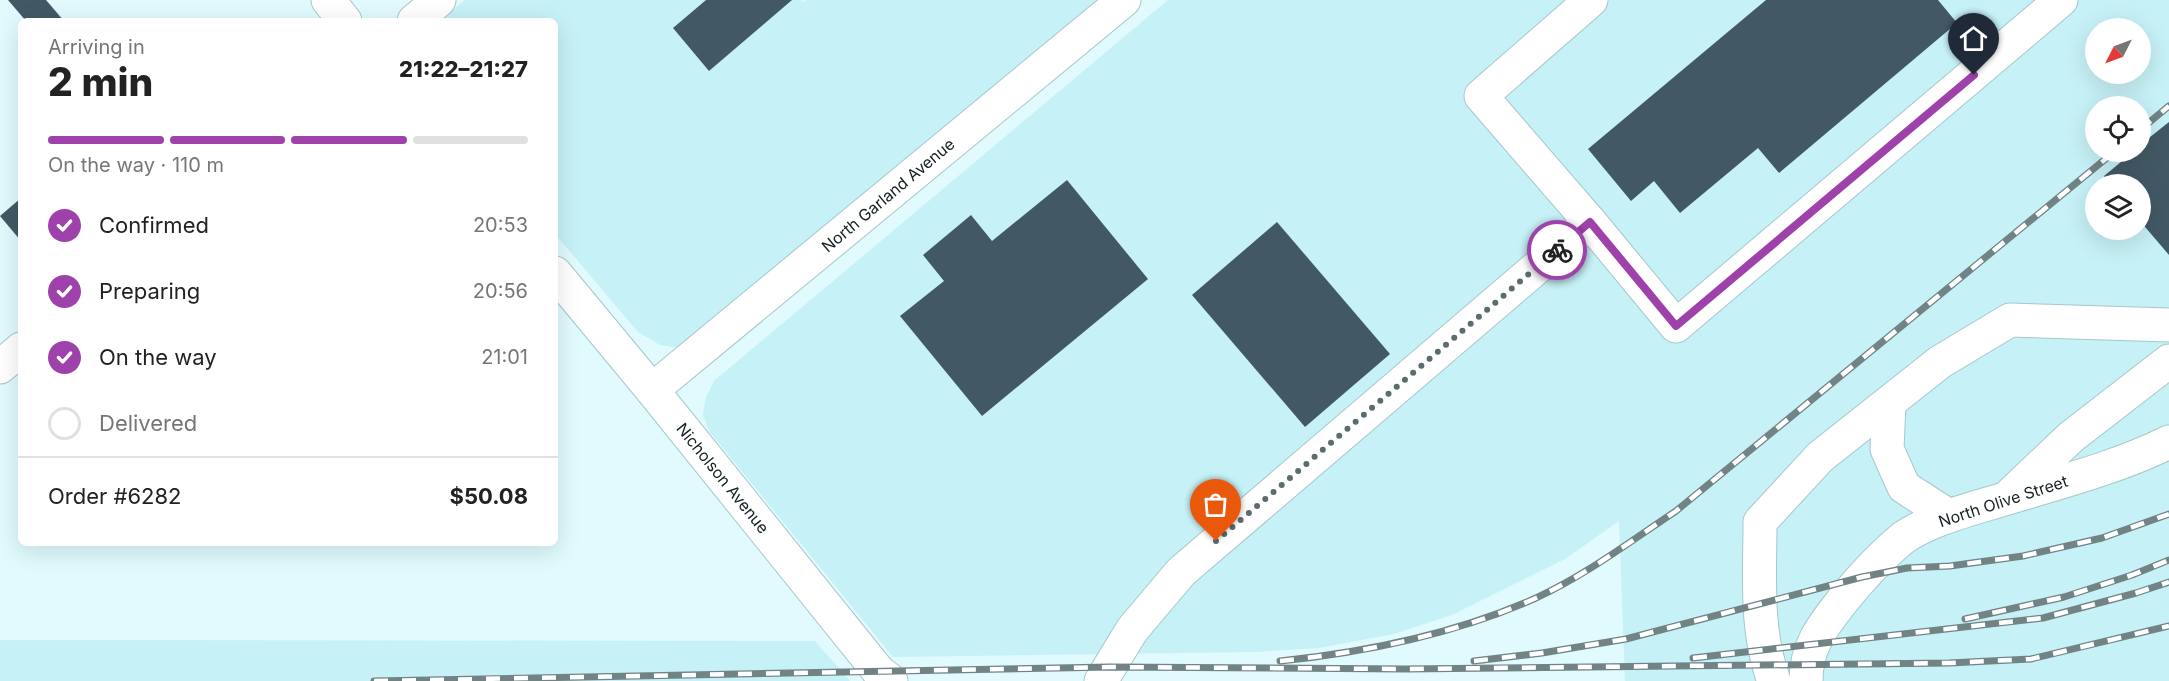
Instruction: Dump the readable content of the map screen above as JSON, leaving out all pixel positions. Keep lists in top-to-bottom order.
{
  "streets": {
    "street": ["North Garland Avenue", "Nicholson Avenue", "North Olive Street"]
  },
  "crossings": [
    ["North Garland Avenue", "Nicholson Avenue"]
  ],
  "north": "bottom left",
  "page": {
    "heading": ["2 min", "Arriving in", "21:22–21:27"],
    "panel": ["Order #6282", "$50.08"],
    "bar": "On the way · 110 m",
    "list": [
      ["Confirmed", "20:53"],
      ["Preparing", "20:56"],
      ["On the way", "21:01"],
      "Delivered"
    ]
  }
}
